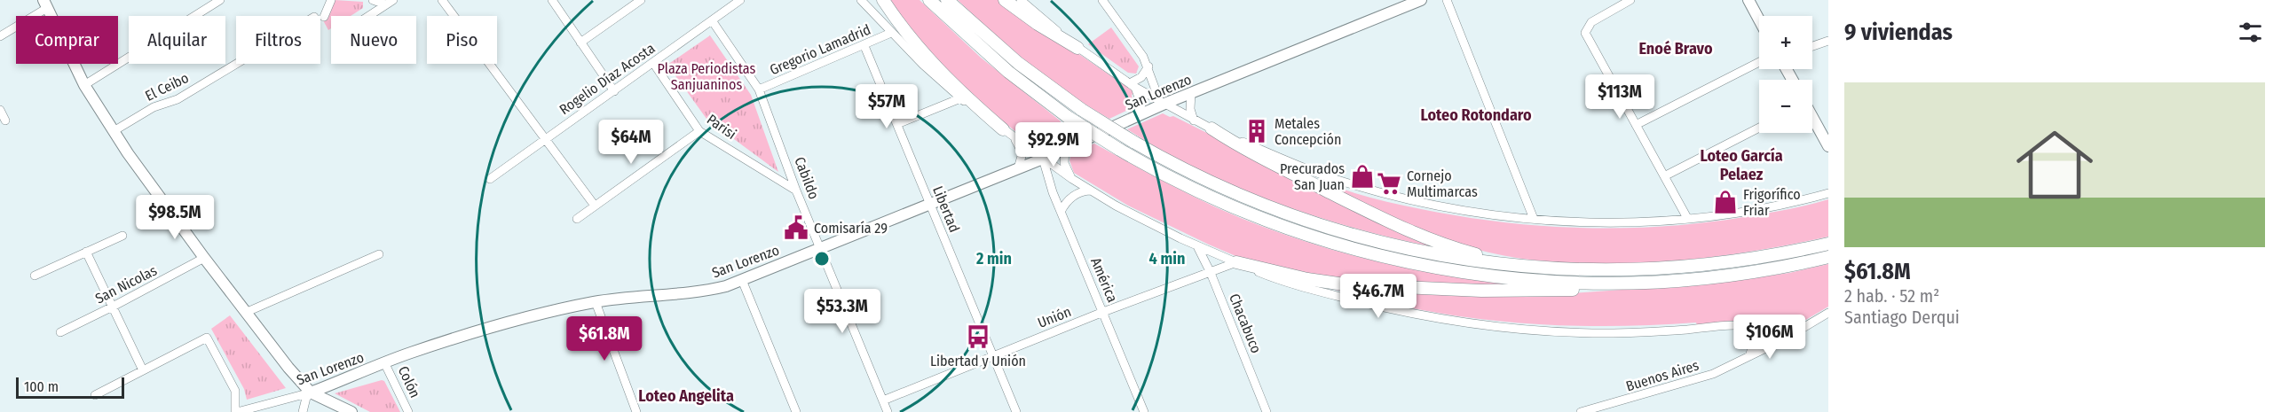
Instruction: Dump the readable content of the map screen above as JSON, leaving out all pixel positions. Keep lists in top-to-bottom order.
{
  "streets": {
    "main road": ["San Lorenzo"],
    "street": [
      "Gregorio Lamadrid",
      "Rogelio Díaz Acosta",
      "El Ceibo",
      "Parisi",
      "Cabildo",
      "Libertad",
      "América",
      "San Nicolas",
      "Unión",
      "Chacabuco",
      "Buenos Aires",
      "Colón"
    ]
  },
  "crossings": [
    ["Gregorio Lamadrid", "Cabildo"],
    ["Gregorio Lamadrid", "Libertad"],
    ["Rogelio Díaz Acosta", "Parisi"],
    ["Rogelio Díaz Acosta", "Cabildo"],
    ["San Lorenzo", "Cabildo"],
    ["San Lorenzo", "Libertad"],
    ["San Lorenzo", "América"],
    ["San Lorenzo", "Colón"],
    ["Parisi", "Cabildo"],
    ["Cabildo", "Unión"],
    ["Libertad", "Unión"],
    ["América", "Unión"],
    ["Unión", "Chacabuco"]
  ],
  "districts": [
    "Enoé Bravo",
    "Loteo Rotondaro",
    "Loteo García Pelaez",
    "Loteo Angelita"
  ],
  "parks": ["Plaza Periodistas Sanjuaninos"],
  "places": {
    "building": ["Metales Concepción"],
    "shop": ["Precurados San Juan", "Frigorífico Friar"],
    "supermarket": ["Cornejo Multimarcas"],
    "public building": ["Comisaría 29"],
    "bus stop": ["Libertad y Unión"]
  },
  "scale_bar": "100 m",
  "page": {
    "heading": "9 viviendas",
    "map_buttons": ["+", "−"],
    "chip": [
      "Comprar",
      "Alquilar",
      "Filtros",
      "Nuevo",
      "Piso"
    ],
    "list": [
      {
        "name": "$61.8M",
        "note": "2 hab. · 52 m² · Santiago Derqui"
      }
    ],
    "price": [
      "$113M",
      "$57M",
      "$64M",
      "$92.9M",
      "$98.5M",
      "$46.7M",
      "$53.3M",
      "$106M",
      "$61.8M"
    ],
    "scale": "100 m"
  },
  "rings": ["2 min", "4 min"]
}
